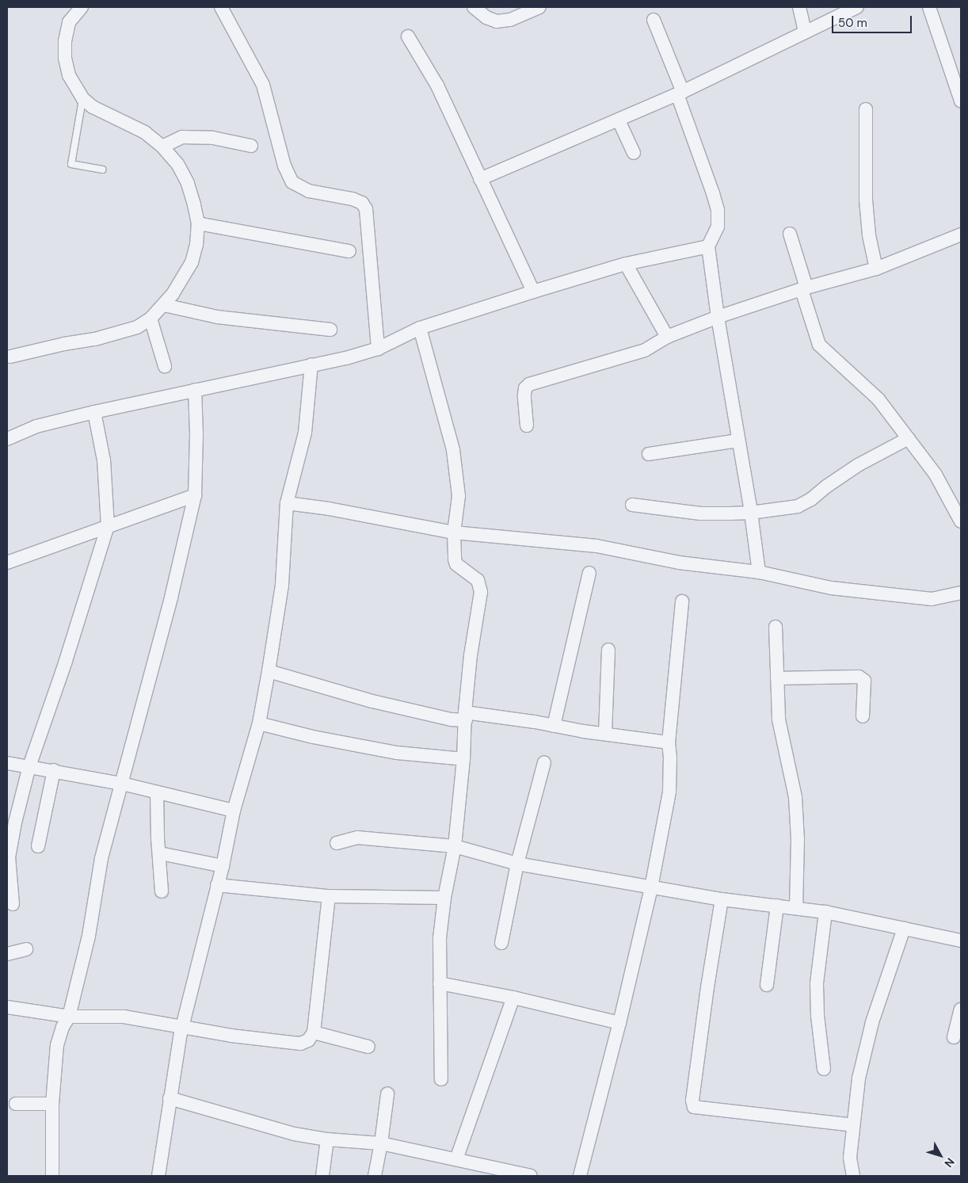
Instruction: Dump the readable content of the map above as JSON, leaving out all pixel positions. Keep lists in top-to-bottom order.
{
  "scale_bar": "50 m",
  "north": "bottom right"
}
